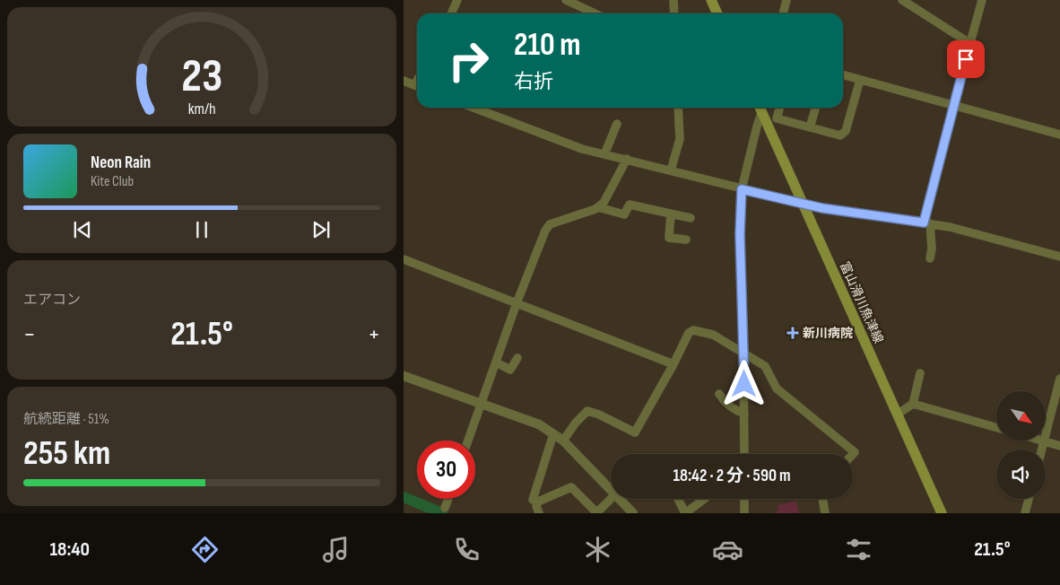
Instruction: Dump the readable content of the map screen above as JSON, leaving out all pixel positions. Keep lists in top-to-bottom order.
{
  "streets": {
    "main road": ["富山滑川魚津線"]
  },
  "places": {
    "health": ["新川病院"]
  },
  "north": "bottom right",
  "page": {
    "turn": ["210 m", "右折"],
    "song": ["Neon Rain", "Kite Club"],
    "tile": [
      "エアコン",
      ["航続距離 · 51%", "255 km"]
    ],
    "heat": ["−", "21.5°", "+"],
    "limit": "30",
    "trip": "18:42 · 2 分 · 590 m",
    "tabs": ["18:40", "21.5°"],
    "gauge": ["23", "km/h"]
  }
}
